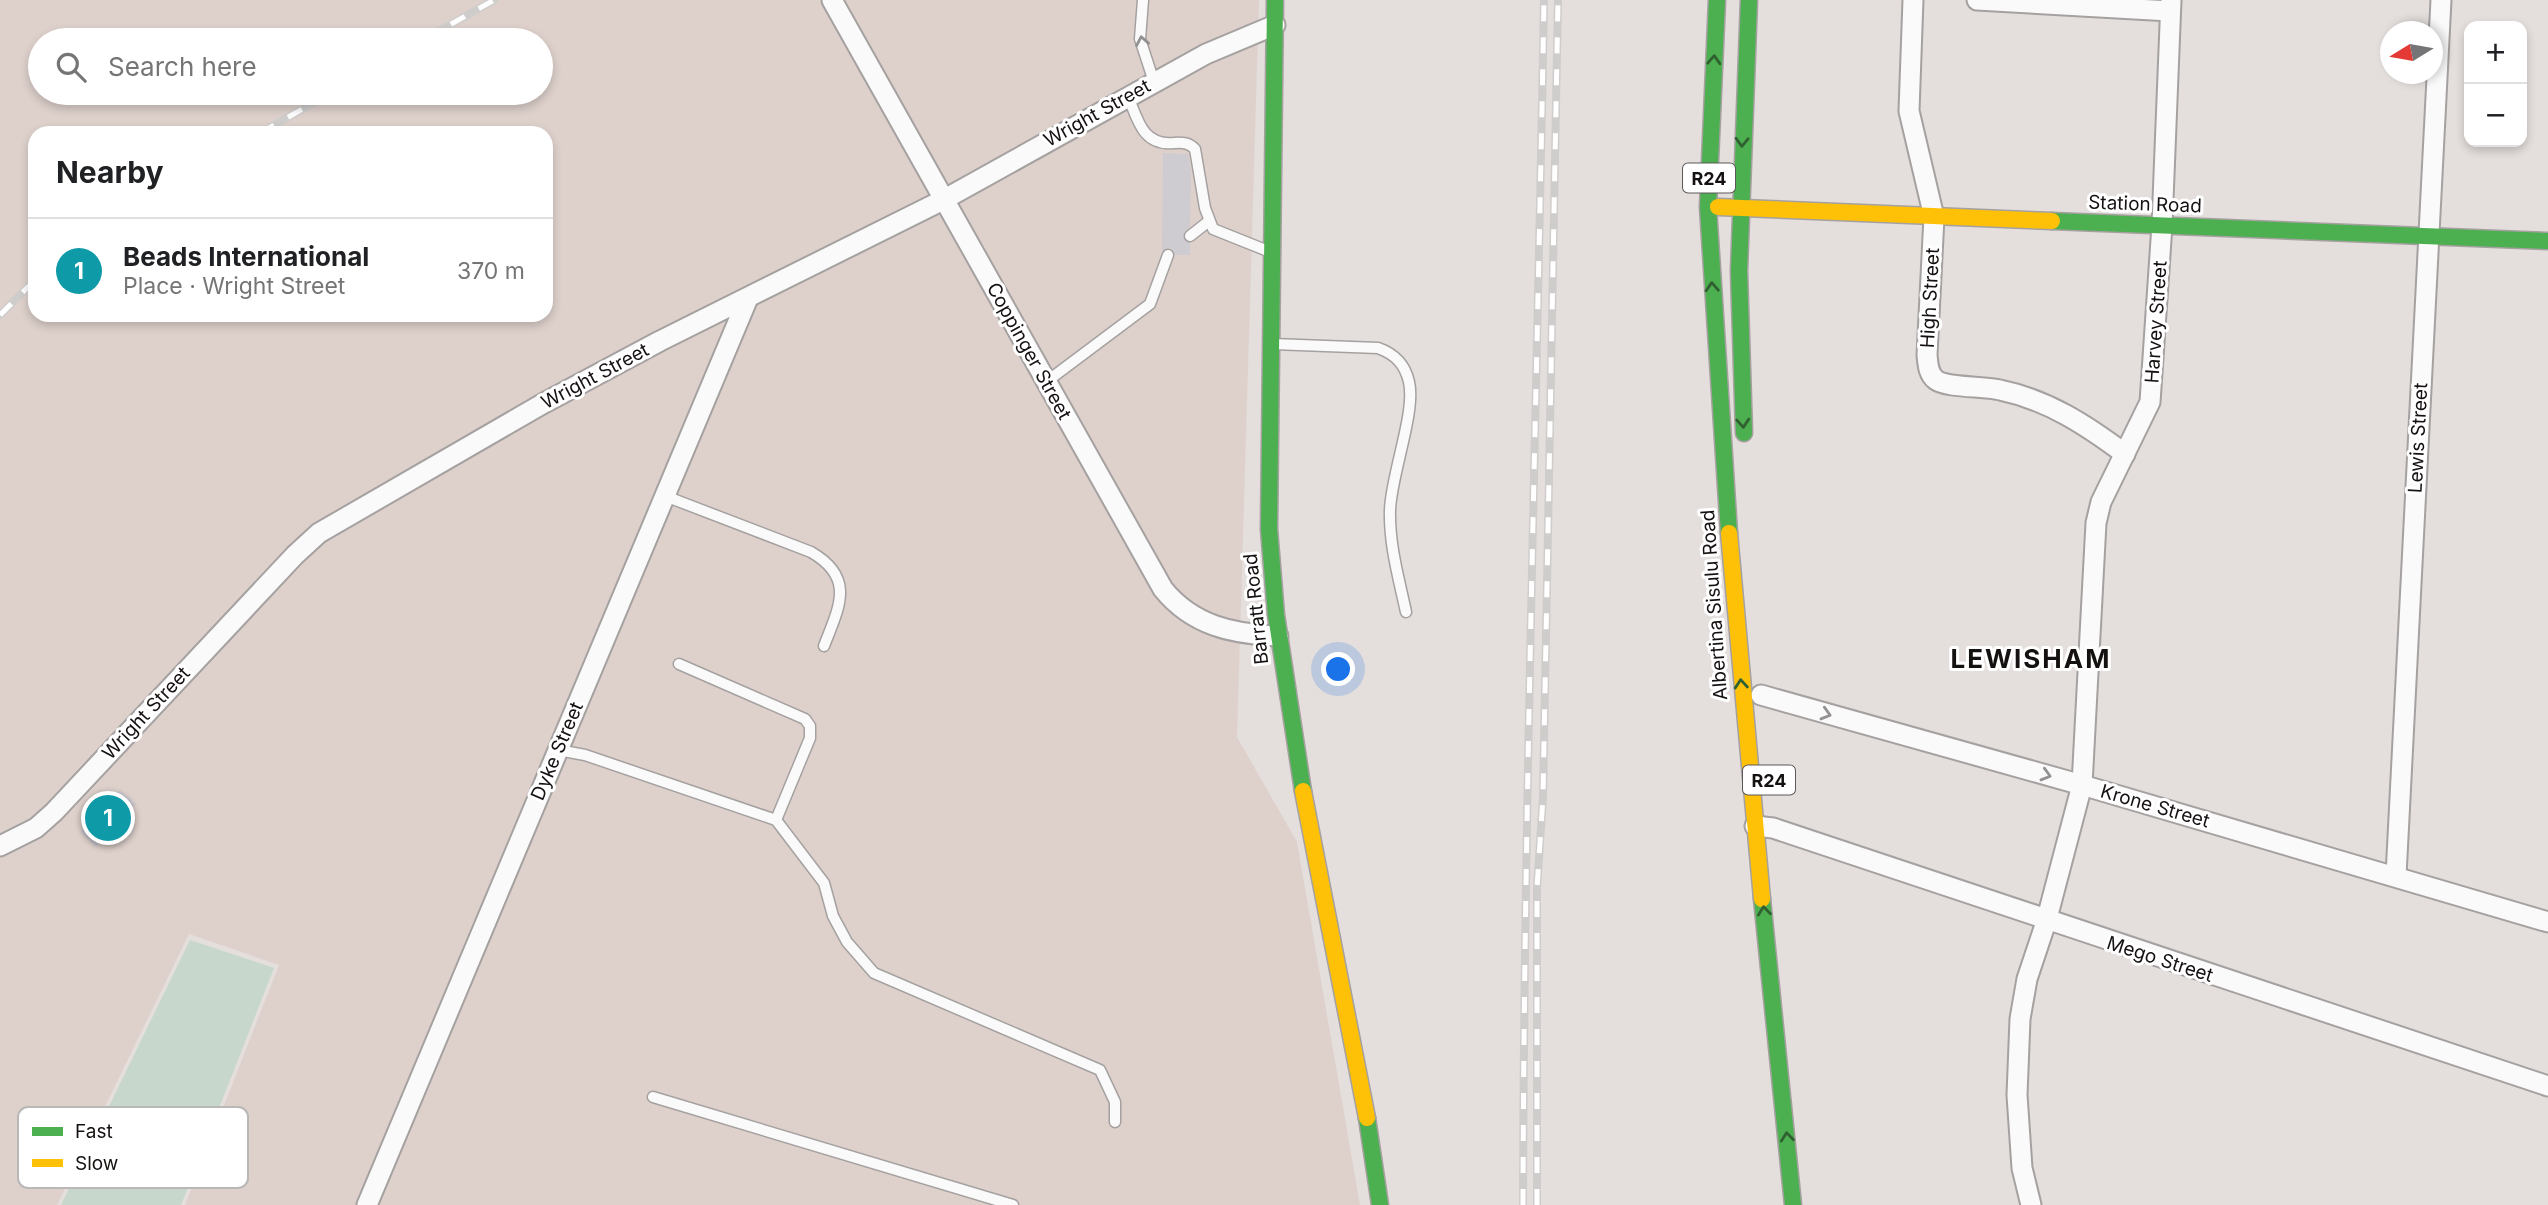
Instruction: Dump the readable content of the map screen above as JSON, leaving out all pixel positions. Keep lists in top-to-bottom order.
{
  "streets": {
    "main road": [
      "R24",
      "Station Road",
      "Albertina Sisulu Road",
      "Barratt Road"
    ],
    "street": [
      "Wright Street",
      "High Street",
      "Harvey Street",
      "Coppinger Street",
      "Lewis Street",
      "Dyke Street",
      "Krone Street",
      "Mego Street"
    ]
  },
  "crossings": [
    ["Wright Street", "Coppinger Street"],
    ["Wright Street", "Barratt Road"],
    ["Wright Street", "Dyke Street"],
    ["R24", "Station Road"],
    ["Station Road", "High Street"],
    ["Station Road", "Harvey Street"],
    ["Station Road", "Lewis Street"],
    ["Station Road", "Albertina Sisulu Road"],
    ["High Street", "Harvey Street"],
    ["Harvey Street", "Krone Street"],
    ["Harvey Street", "Mego Street"],
    ["Coppinger Street", "Barratt Road"],
    ["Lewis Street", "Krone Street"],
    ["Albertina Sisulu Road", "Mego Street"]
  ],
  "one_way": ["Krone Street"],
  "districts": ["LEWISHAM"],
  "legend": ["Fast", "Slow"],
  "north": "left",
  "page": {
    "map_buttons": ["+", "−"],
    "search": "Search here",
    "heading": "Nearby",
    "list": [
      {
        "mark": "1",
        "name": "Beads International",
        "note": "Place · Wright Street",
        "value": "370 m"
      }
    ],
    "pins": "1"
  }
}
